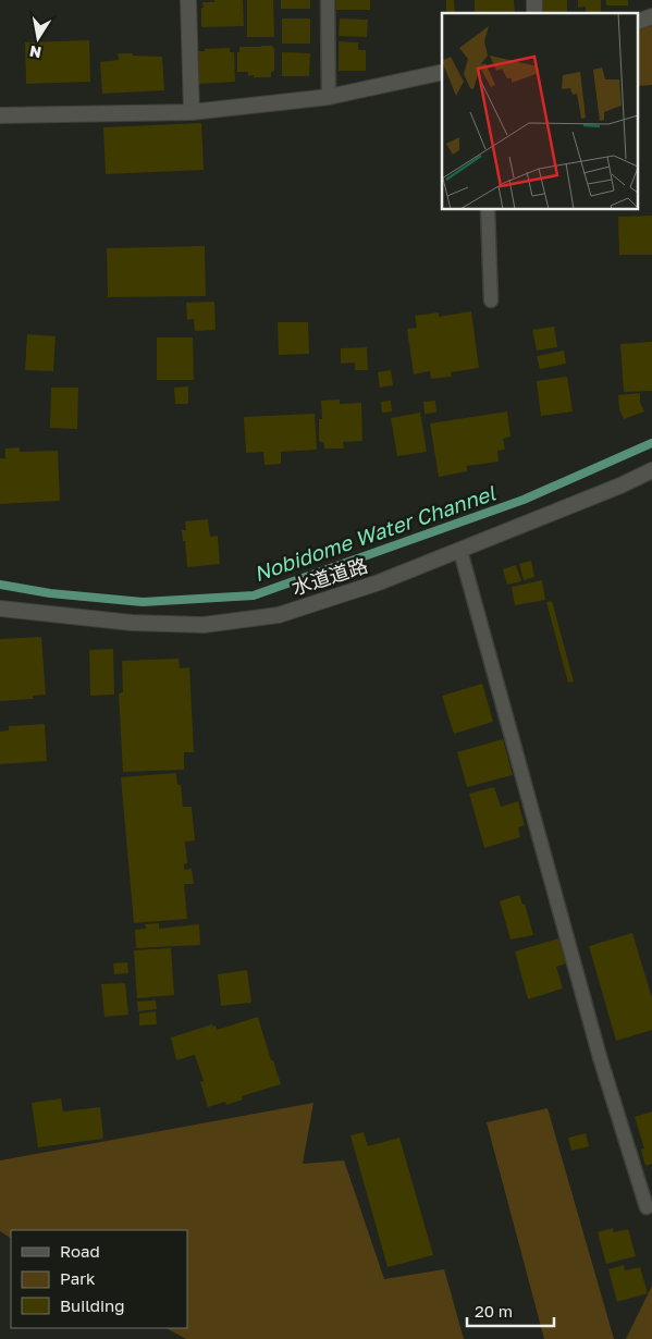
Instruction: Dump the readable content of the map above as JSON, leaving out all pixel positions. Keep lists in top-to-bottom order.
{
  "streets": {
    "street": ["水道道路"]
  },
  "water": ["Nobidome Water Channel"],
  "legend": ["Road", "Park", "Building"],
  "scale_bar": "20 m",
  "north": "bottom"
}
